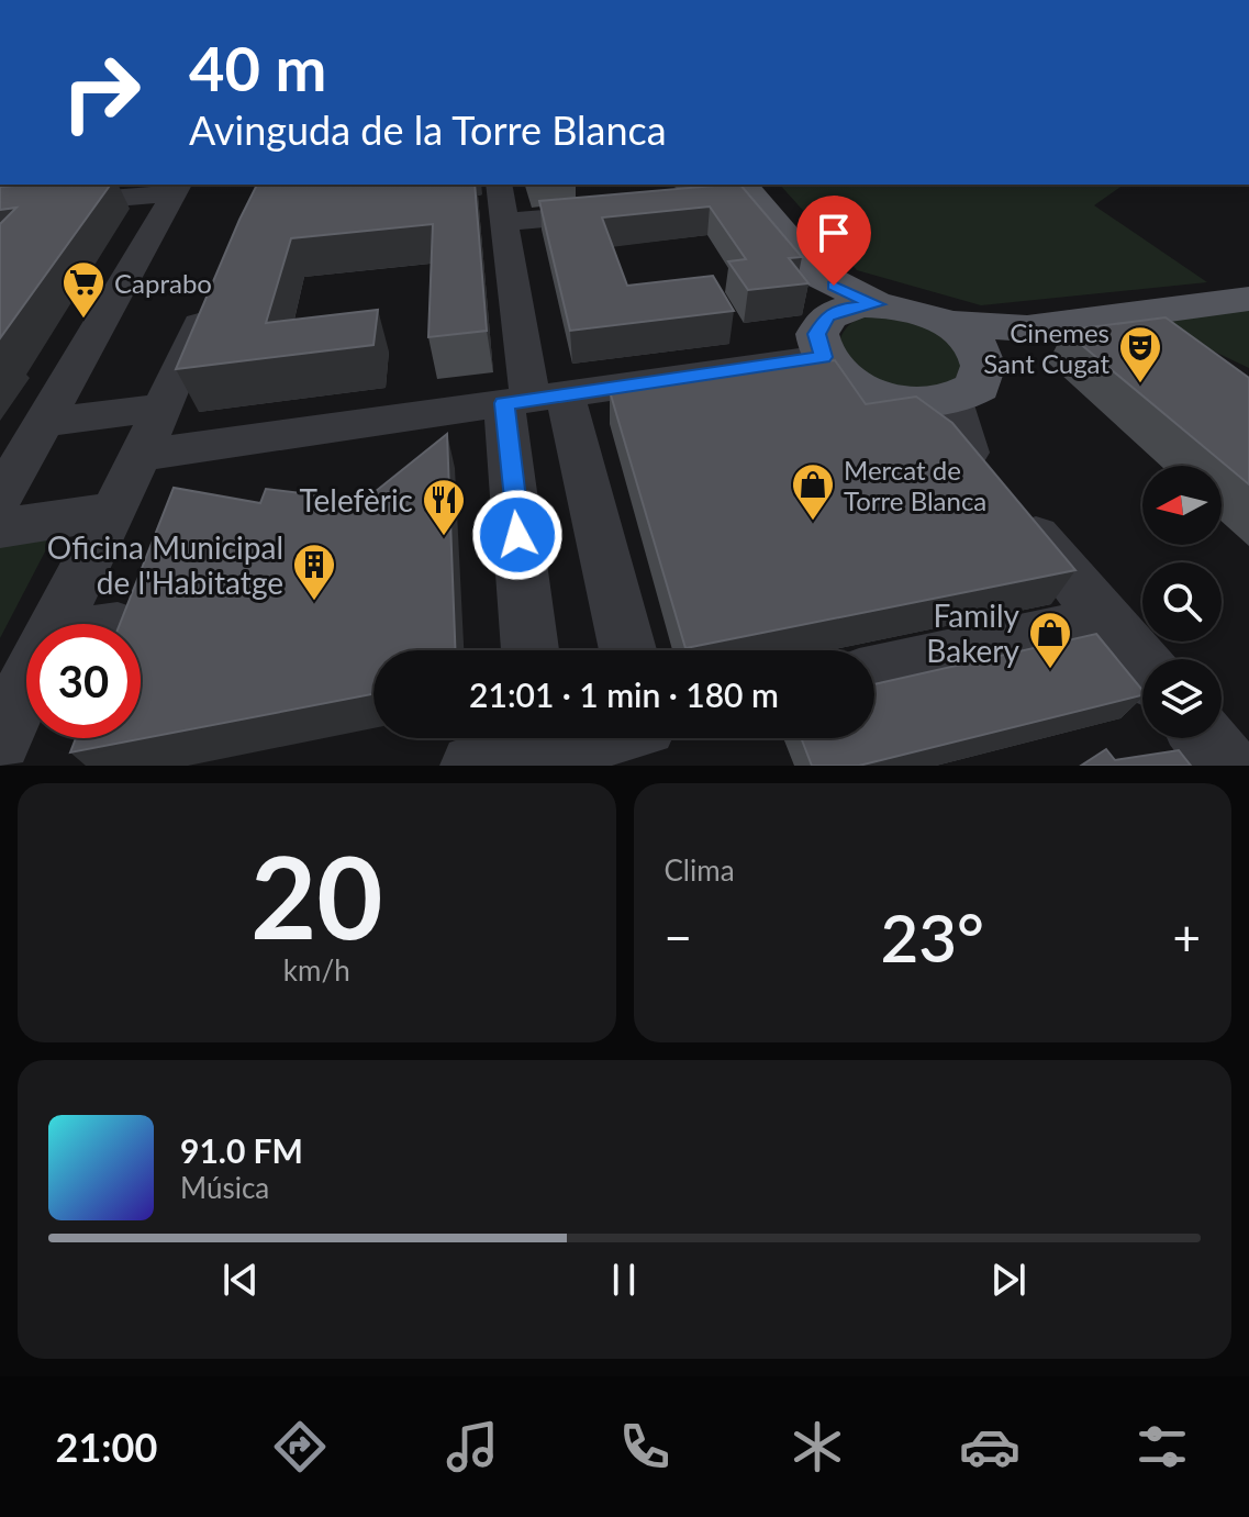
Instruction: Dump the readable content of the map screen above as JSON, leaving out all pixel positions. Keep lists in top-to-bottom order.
{
  "places": {
    "supermarket": ["Caprabo"],
    "theatre": ["Cinemes Sant Cugat"],
    "shop": ["Mercat de Torre Blanca", "Family Bakery"],
    "restaurant": ["Telefèric"],
    "building": ["Oficina Municipal de l'Habitatge"]
  },
  "north": "left",
  "page": {
    "turn": ["40 m", "Avinguda de la Torre Blanca"],
    "limit": "30",
    "trip": "21:01 · 1 min · 180 m",
    "tile": [
      ["20", "km/h"],
      "Clima"
    ],
    "heat": ["−", "23°", "+"],
    "song": ["91.0 FM", "Música"],
    "tabs": "21:00"
  }
}
